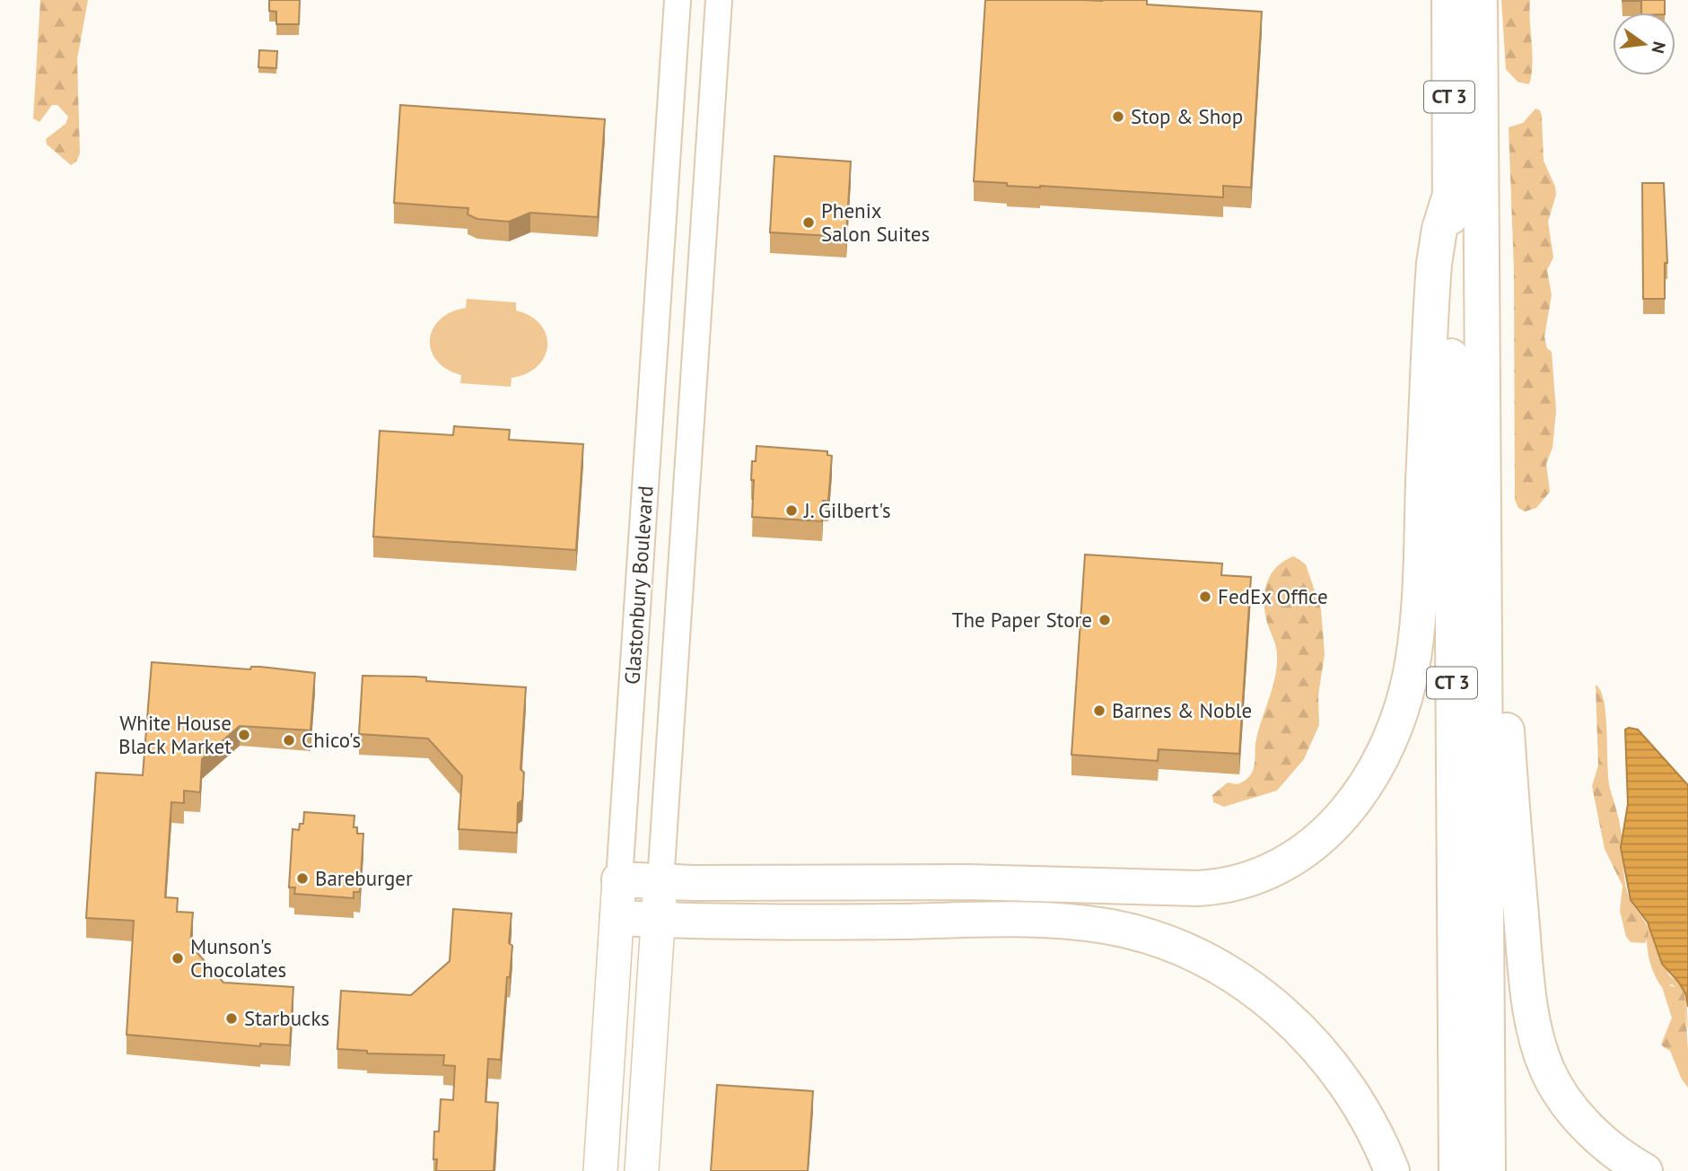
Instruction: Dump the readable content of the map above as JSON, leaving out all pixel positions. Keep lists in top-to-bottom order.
{
  "streets": {
    "highway": ["CT 3"],
    "main road": ["Glastonbury Boulevard"]
  },
  "places": [
    "Stop & Shop",
    "Phenix Salon Suites",
    "J. Gilbert's",
    "FedEx Office",
    "The Paper Store",
    "Barnes & Noble",
    "White House Black Market",
    "Chico's",
    "Bareburger",
    "Munson's Chocolates",
    "Starbucks"
  ],
  "north": "right"
}
